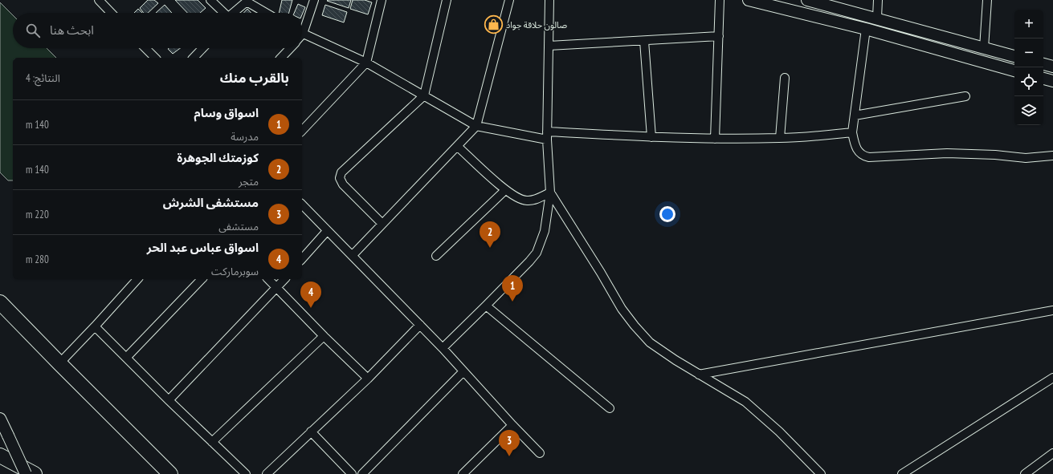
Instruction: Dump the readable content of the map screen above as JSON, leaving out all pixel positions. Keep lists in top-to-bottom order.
{
  "places": {
    "shop": ["صالون حلاقة جواد"]
  },
  "page": {
    "map_buttons": ["+", "−"],
    "search": "ابحث هنا",
    "heading": ["بالقرب منك", "النتائج: 4"],
    "list": [
      {
        "mark": "1",
        "name": "اسواق وسام",
        "note": "مدرسة",
        "value": "140 m"
      },
      {
        "mark": "2",
        "name": "كوزمتك الجوهرة",
        "note": "متجر",
        "value": "140 m"
      },
      {
        "mark": "3",
        "name": "مستشفى الشرش",
        "note": "مستشفى",
        "value": "220 m"
      },
      {
        "mark": "4",
        "name": "اسواق عباس عبد الحر",
        "note": "سوبرماركت",
        "value": "280 m"
      }
    ],
    "pins": [
      "2",
      "1",
      "4",
      "3"
    ]
  }
}
